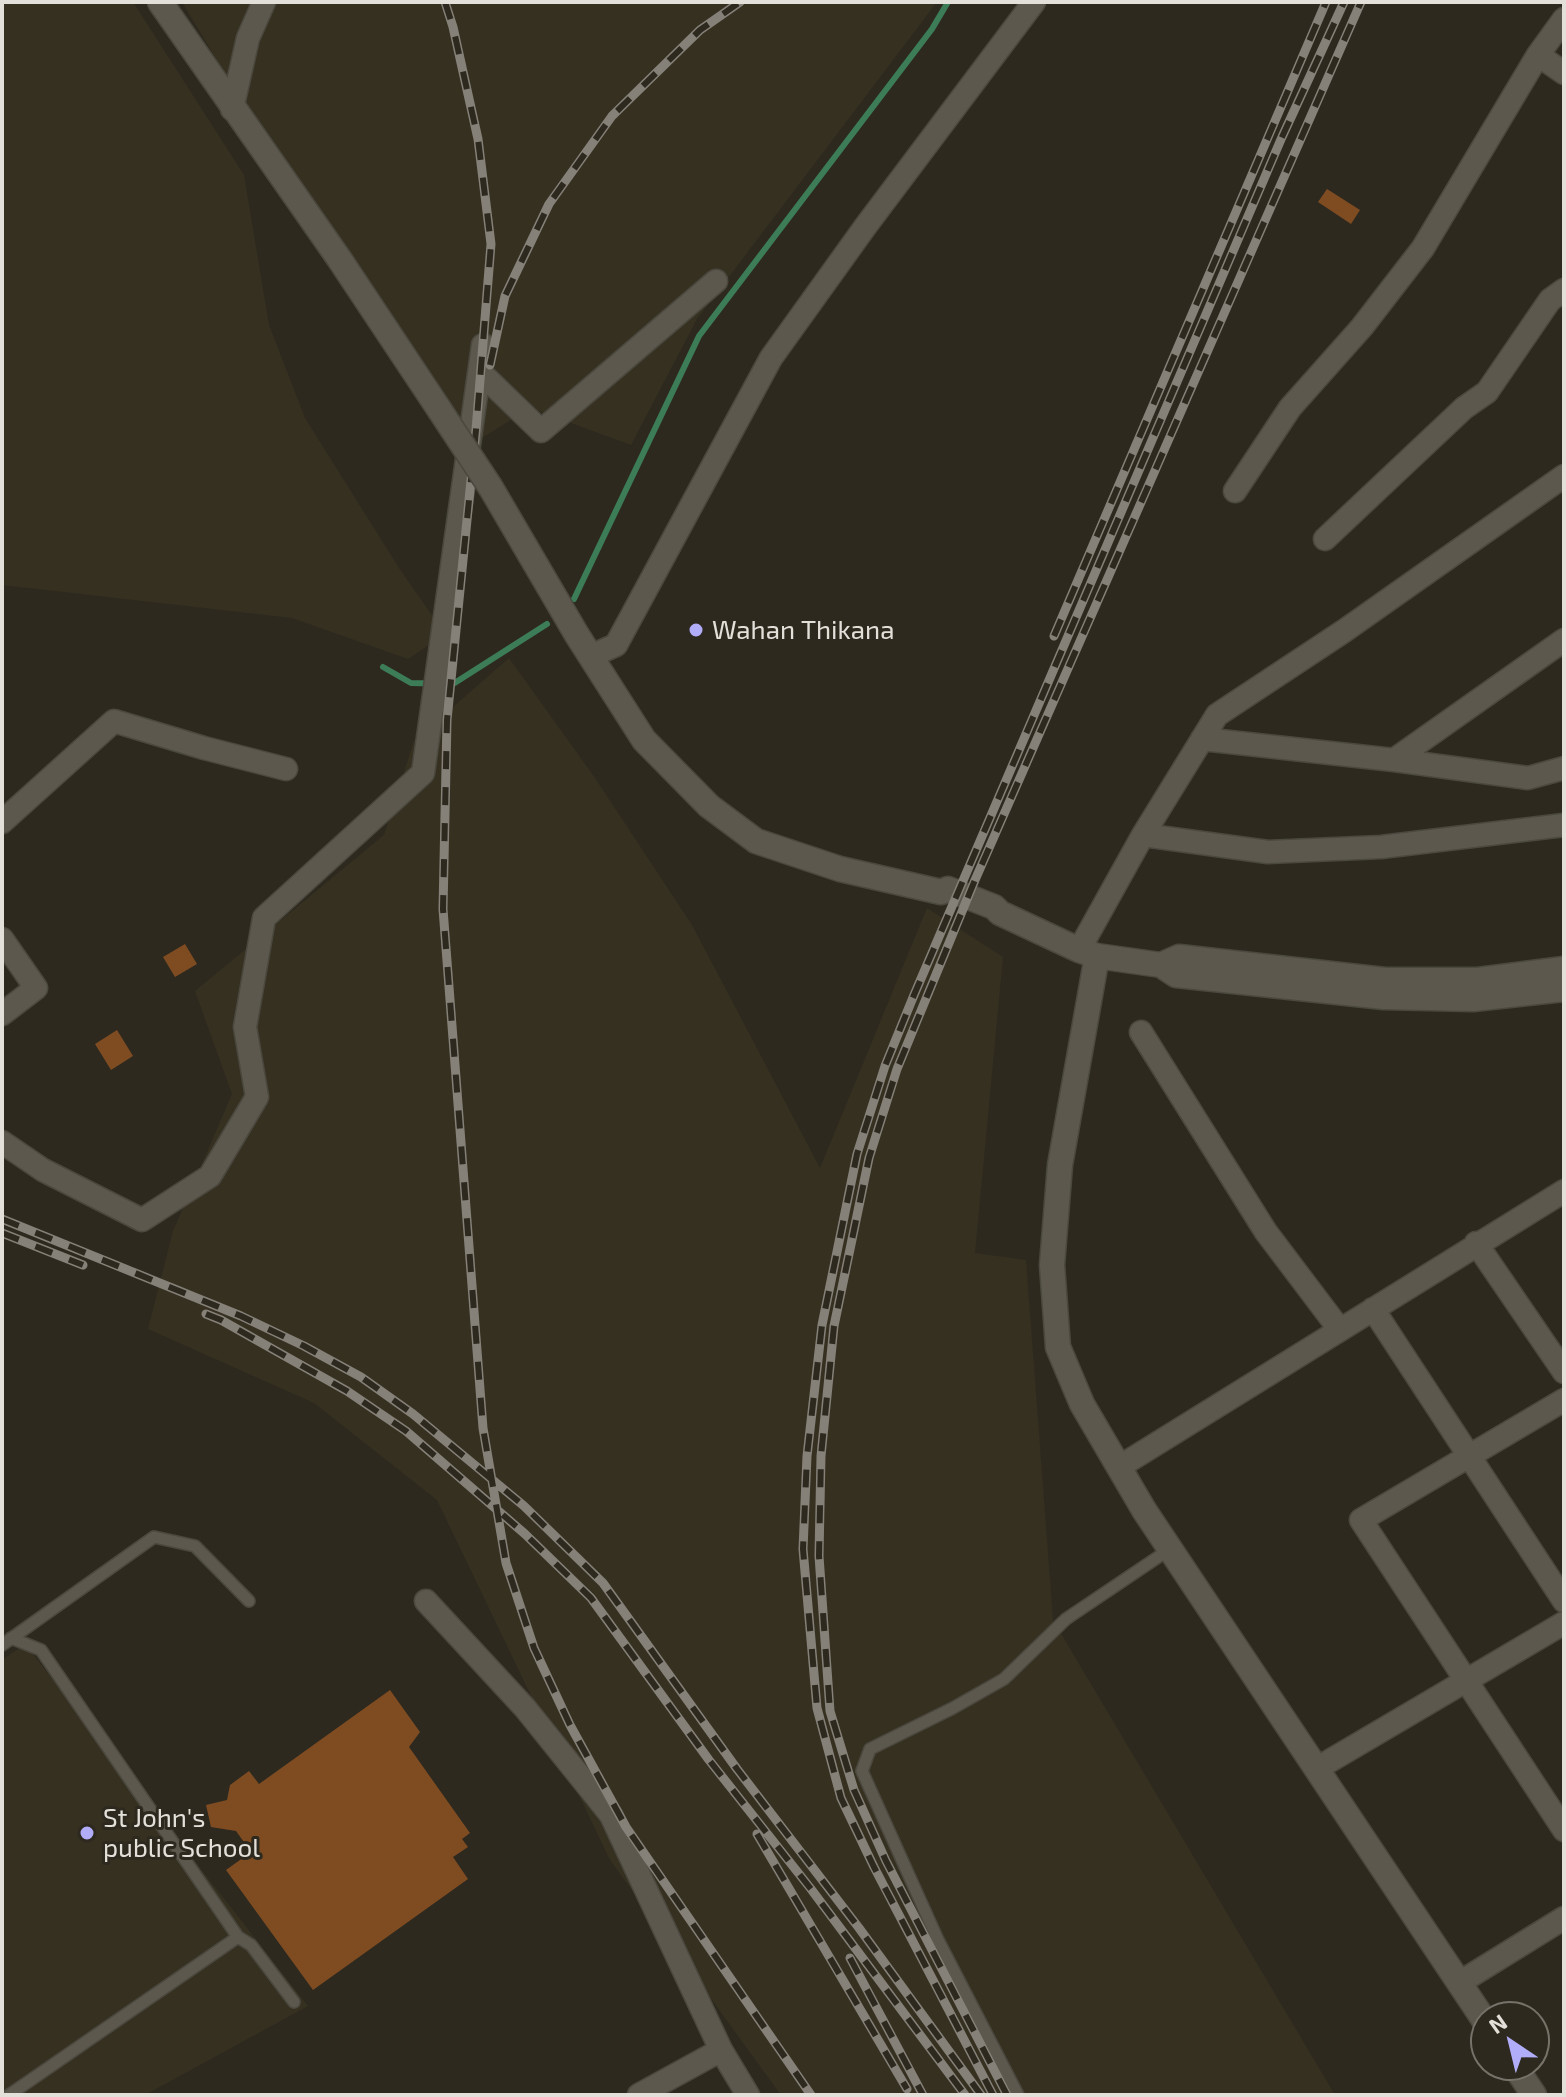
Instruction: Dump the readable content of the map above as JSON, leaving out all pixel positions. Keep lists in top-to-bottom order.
{
  "places": ["Wahan Thikana", "St John's public School"],
  "north": "top left"
}
